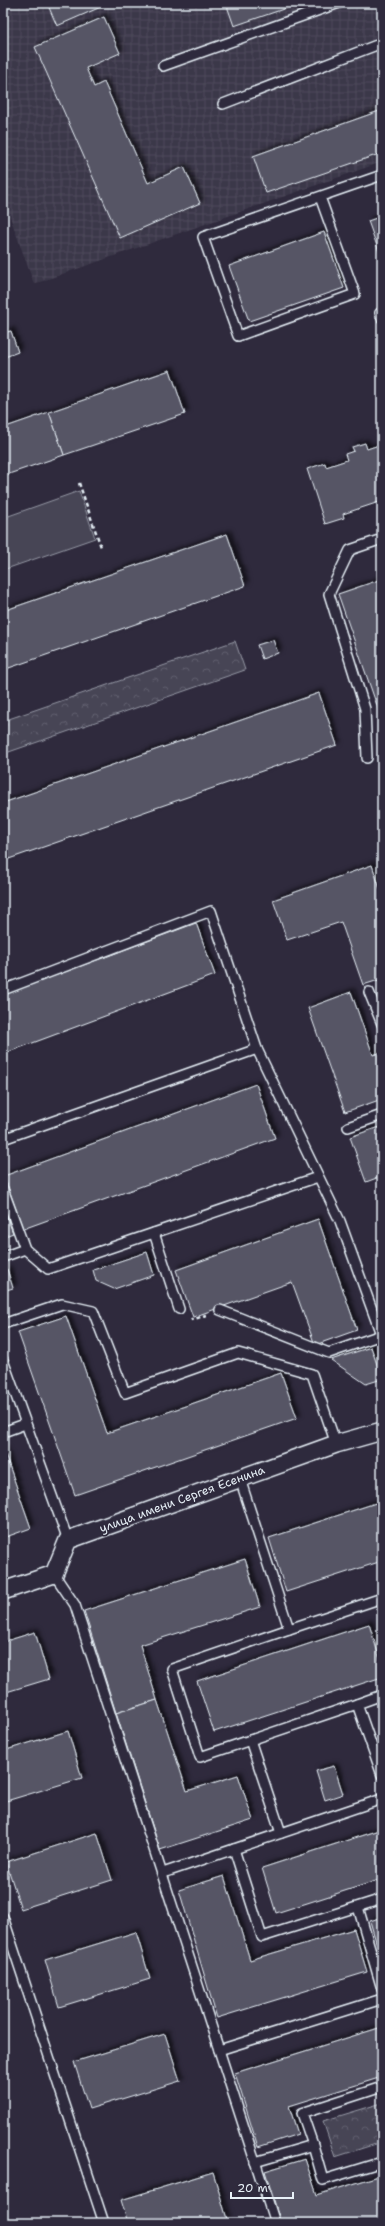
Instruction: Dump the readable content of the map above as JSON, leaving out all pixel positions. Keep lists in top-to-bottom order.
{
  "streets": {
    "street": ["улица имени Сергея Есенина"]
  },
  "scale_bar": "20 m"
}
